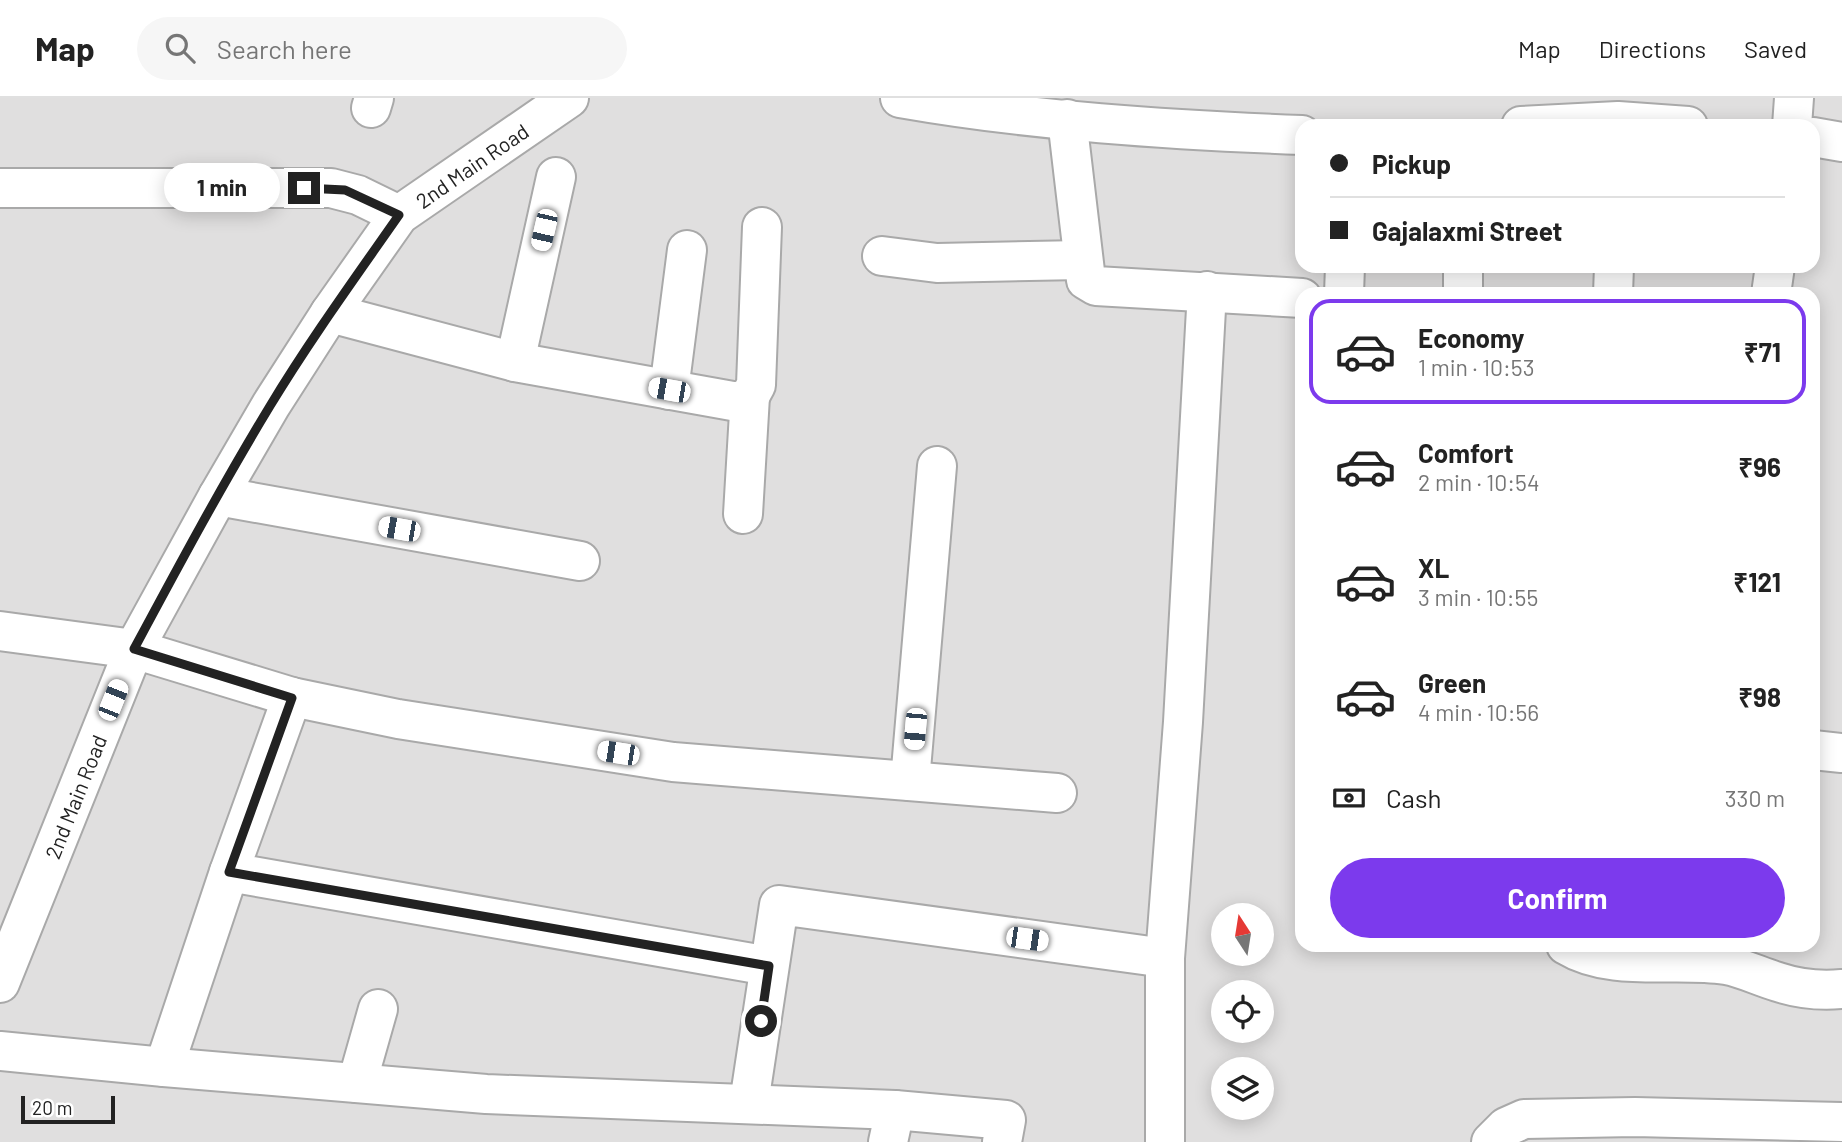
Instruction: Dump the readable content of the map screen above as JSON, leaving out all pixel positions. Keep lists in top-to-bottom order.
{
  "streets": {
    "street": ["2nd Main Road"]
  },
  "scale_bar": "20 m",
  "north": "top",
  "page": {
    "header": "Map",
    "search": "Search here",
    "nav": ["Map", "Directions", "Saved"],
    "banner": ["Pickup", "Gajalaxmi Street"],
    "bubble": "1 min",
    "list": [
      {
        "name": "Economy",
        "note": "1 min · 10:53",
        "value": "₹71"
      },
      {
        "name": "Comfort",
        "note": "2 min · 10:54",
        "value": "₹96"
      },
      {
        "name": "XL",
        "note": "3 min · 10:55",
        "value": "₹121"
      },
      {
        "name": "Green",
        "note": "4 min · 10:56",
        "value": "₹98"
      }
    ],
    "pay": ["Cash", "330 m"],
    "buttons": "Confirm",
    "scale": "20 m"
  }
}
